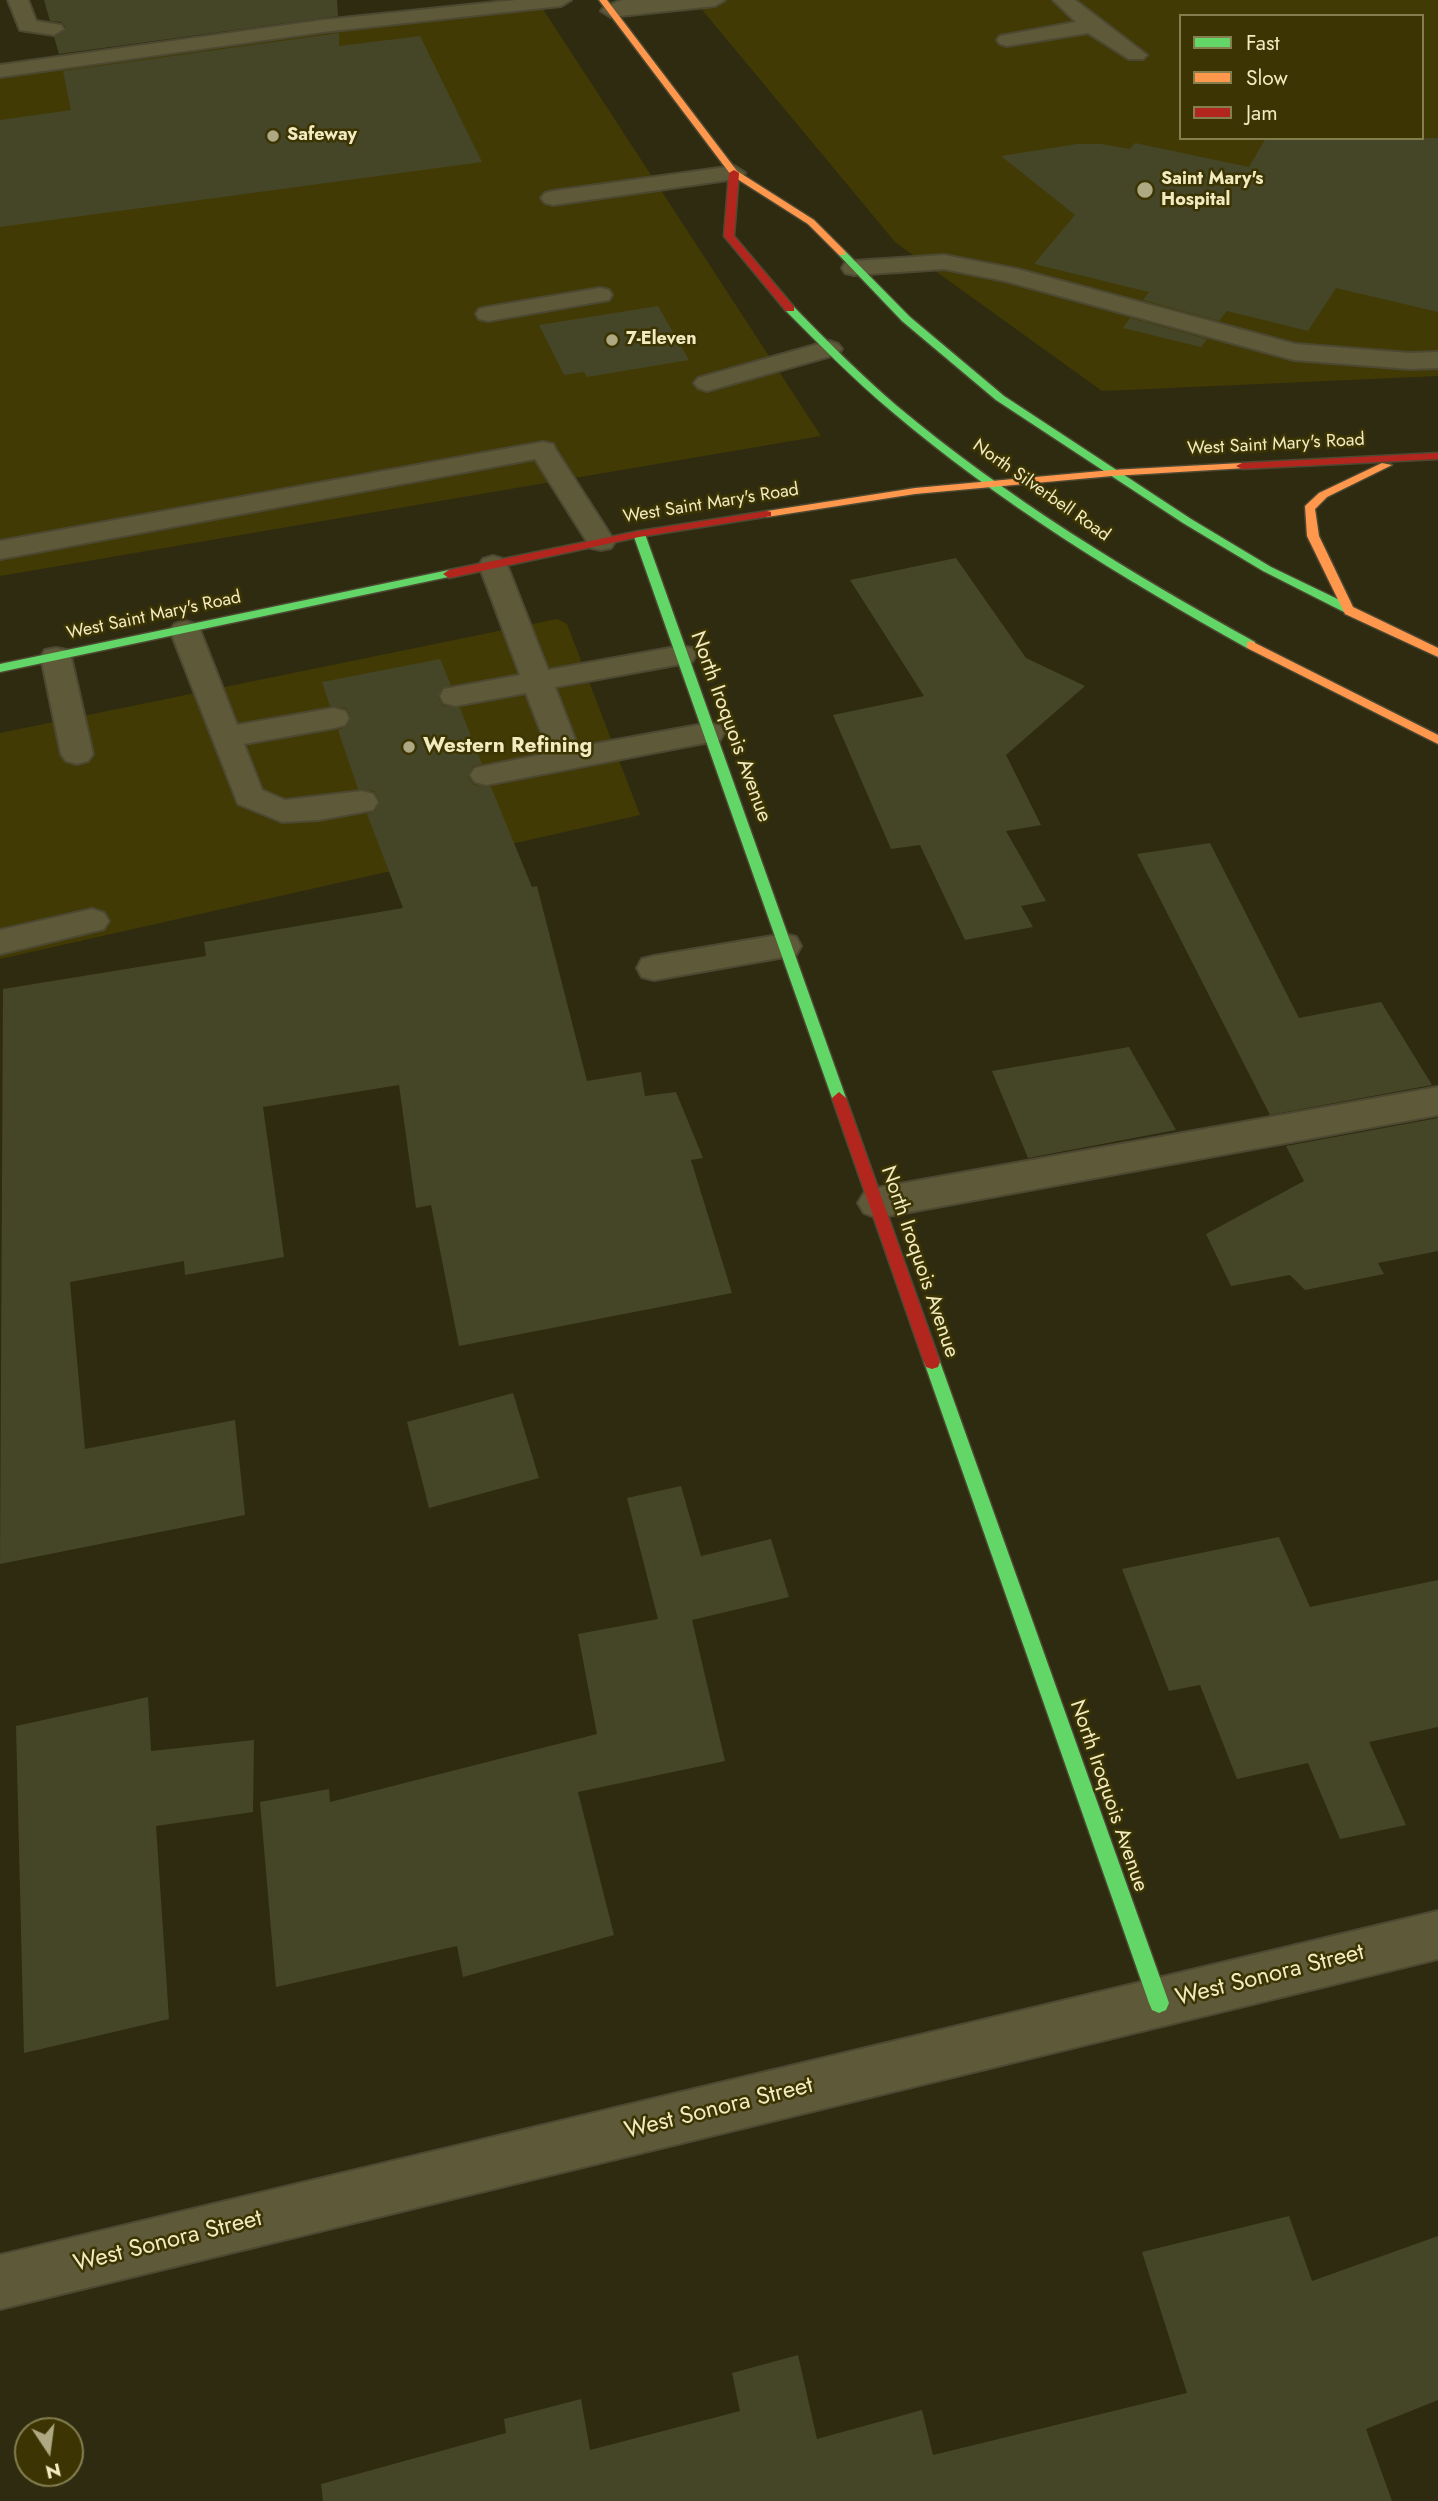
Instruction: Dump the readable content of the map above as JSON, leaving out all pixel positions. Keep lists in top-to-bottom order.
{
  "streets": {
    "main road": ["West Saint Mary's Road", "North Silverbell Road", "North Iroquois Avenue"],
    "street": ["West Sonora Street"]
  },
  "crossings": [
    ["West Saint Mary's Road", "North Silverbell Road"],
    ["West Saint Mary's Road", "North Iroquois Avenue"],
    ["North Iroquois Avenue", "West Sonora Street"]
  ],
  "places": [
    "Safeway",
    "Saint Mary's Hospital",
    "7-Eleven",
    "Western Refining"
  ],
  "legend": ["Fast", "Slow", "Jam"],
  "north": "bottom"
}
